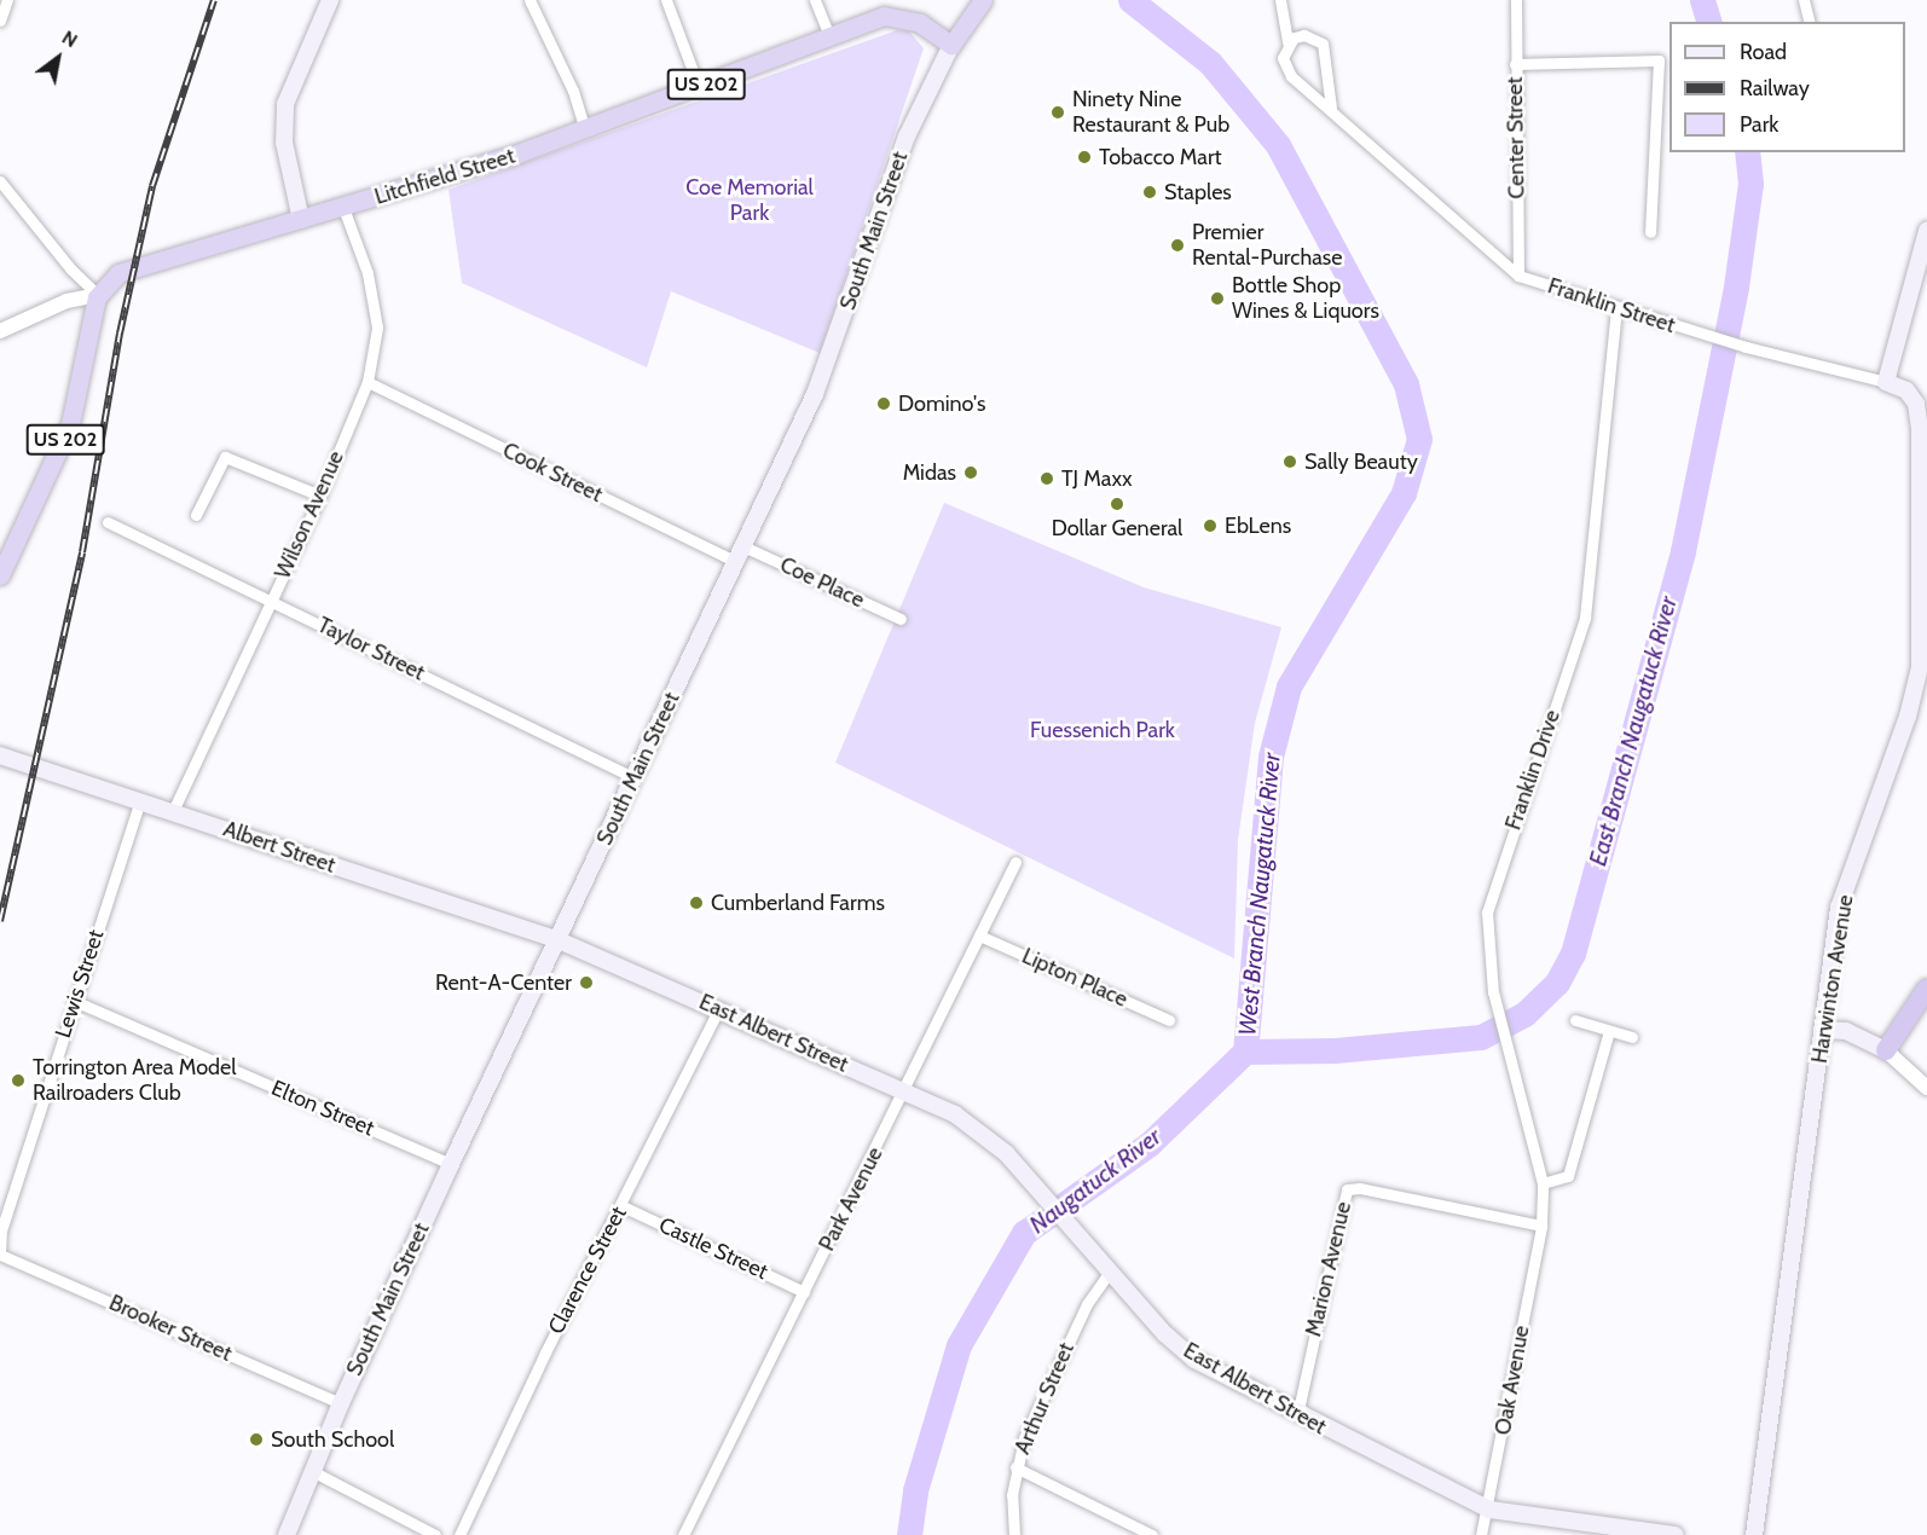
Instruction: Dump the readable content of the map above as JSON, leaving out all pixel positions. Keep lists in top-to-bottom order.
{
  "streets": {
    "highway": ["US 202", "Litchfield Street", "South Main Street"],
    "main road": [
      "Franklin Street",
      "Albert Street",
      "Harwinton Avenue",
      "East Albert Street"
    ],
    "street": [
      "Center Street",
      "Cook Street",
      "Wilson Avenue",
      "Coe Place",
      "Taylor Street",
      "Franklin Drive",
      "Lipton Place",
      "Lewis Street",
      "Elton Street",
      "Park Avenue",
      "Castle Street",
      "Marion Avenue",
      "Clarence Street",
      "Brooker Street",
      "Oak Avenue",
      "Arthur Street"
    ]
  },
  "crossings": [
    ["US 202", "Litchfield Street"],
    ["Center Street", "Franklin Street"],
    ["Litchfield Street", "South Main Street"],
    ["Litchfield Street", "Wilson Avenue"],
    ["South Main Street", "Cook Street"],
    ["South Main Street", "Coe Place"],
    ["South Main Street", "Taylor Street"],
    ["South Main Street", "Albert Street"],
    ["South Main Street", "East Albert Street"],
    ["South Main Street", "Elton Street"],
    ["South Main Street", "Brooker Street"],
    ["Franklin Street", "Franklin Drive"],
    ["Franklin Street", "Harwinton Avenue"],
    ["Cook Street", "Wilson Avenue"],
    ["Wilson Avenue", "Taylor Street"],
    ["Wilson Avenue", "Albert Street"],
    ["Franklin Drive", "Marion Avenue"],
    ["Franklin Drive", "Oak Avenue"],
    ["Albert Street", "Lewis Street"],
    ["Albert Street", "East Albert Street"],
    ["Lipton Place", "Park Avenue"],
    ["Lewis Street", "Elton Street"],
    ["Lewis Street", "Brooker Street"],
    ["East Albert Street", "Park Avenue"],
    ["East Albert Street", "Marion Avenue"],
    ["East Albert Street", "Clarence Street"],
    ["East Albert Street", "Oak Avenue"],
    ["East Albert Street", "Arthur Street"],
    ["Park Avenue", "Castle Street"],
    ["Castle Street", "Clarence Street"],
    ["Marion Avenue", "Oak Avenue"]
  ],
  "water": ["East Branch Naugatuck River", "West Branch Naugatuck River", "Naugatuck River"],
  "parks": ["Coe Memorial Park", "Fuessenich Park"],
  "places": [
    "Ninety Nine Restaurant & Pub",
    "Tobacco Mart",
    "Staples",
    "Premier Rental-Purchase",
    "Bottle Shop Wines & Liquors",
    "Domino's",
    "Sally Beauty",
    "Midas",
    "TJ Maxx",
    "Dollar General",
    "EbLens",
    "Cumberland Farms",
    "Rent-A-Center",
    "Torrington Area Model Railroaders Club",
    "South School"
  ],
  "legend": ["Road", "Railway", "Park"],
  "north": "top right"
}
